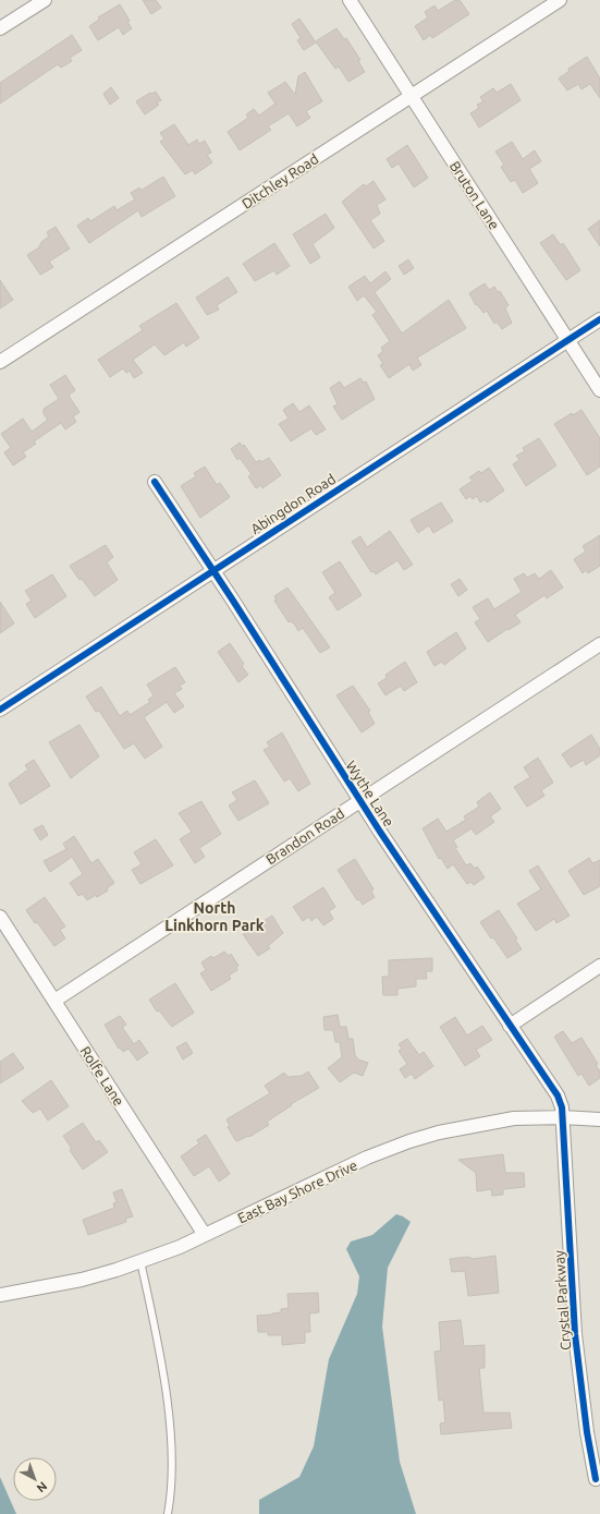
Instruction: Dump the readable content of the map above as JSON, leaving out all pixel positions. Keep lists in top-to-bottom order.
{
  "streets": {
    "street": [
      "Ditchley Road",
      "Bruton Lane",
      "Abingdon Road",
      "Wythe Lane",
      "Brandon Road",
      "Rolfe Lane",
      "East Bay Shore Drive",
      "Crystal Parkway"
    ]
  },
  "crossings": [
    ["Ditchley Road", "Bruton Lane"],
    ["Bruton Lane", "Abingdon Road"],
    ["Abingdon Road", "Wythe Lane"],
    ["Wythe Lane", "Brandon Road"],
    ["Wythe Lane", "East Bay Shore Drive"],
    ["Wythe Lane", "Crystal Parkway"],
    ["Brandon Road", "Rolfe Lane"],
    ["Rolfe Lane", "East Bay Shore Drive"],
    ["East Bay Shore Drive", "Crystal Parkway"]
  ],
  "districts": ["North Linkhorn Park"],
  "north": "bottom right"
}
